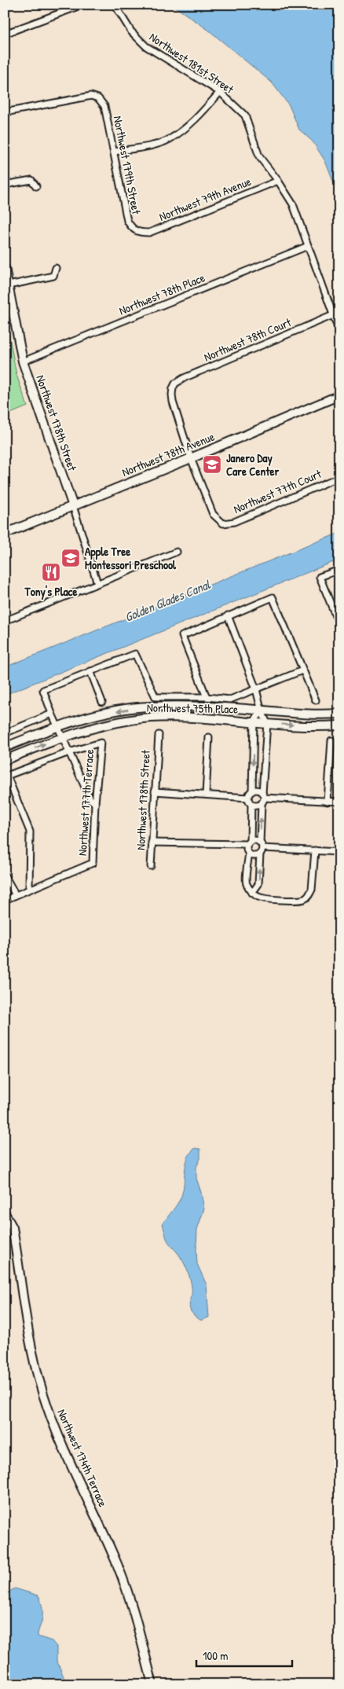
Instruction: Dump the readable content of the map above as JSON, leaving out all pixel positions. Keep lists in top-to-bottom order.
{
  "streets": {
    "street": [
      "Northwest 181st Street",
      "Northwest 179th Street",
      "Northwest 79th Avenue",
      "Northwest 78th Place",
      "Northwest 78th Court",
      "Northwest 178th Street",
      "Northwest 78th Avenue",
      "Northwest 77th Court",
      "Northwest 75th Place",
      "Northwest 177th Terrace",
      "Northwest 174th Terrace"
    ]
  },
  "crossings": [
    ["Northwest 181st Street", "Northwest 79th Avenue"],
    ["Northwest 181st Street", "Northwest 78th Place"],
    ["Northwest 181st Street", "Northwest 78th Court"],
    ["Northwest 179th Street", "Northwest 79th Avenue"],
    ["Northwest 78th Place", "Northwest 178th Street"],
    ["Northwest 78th Court", "Northwest 78th Avenue"],
    ["Northwest 78th Court", "Northwest 77th Court"],
    ["Northwest 178th Street", "Northwest 78th Avenue"],
    ["Northwest 78th Avenue", "Northwest 77th Court"]
  ],
  "water": ["Golden Glades Canal"],
  "places": {
    "school or university": ["Janero Day Care Center", "Apple Tree Montessori Preschool"],
    "restaurant": ["Tony's Place"]
  },
  "scale_bar": "100 m"
}
